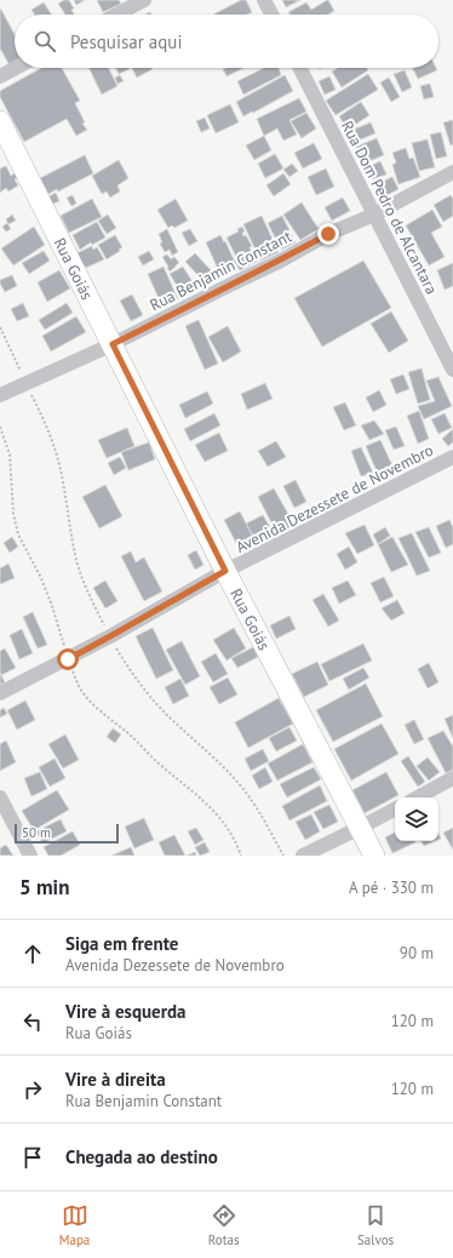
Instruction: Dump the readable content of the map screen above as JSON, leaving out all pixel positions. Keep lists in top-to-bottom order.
{
  "streets": {
    "street": [
      "Rua Dom Pedro de Alcantara",
      "Rua Goiás",
      "Rua Benjamin Constant",
      "Avenida Dezessete de Novembro"
    ]
  },
  "crossings": [
    ["Rua Dom Pedro de Alcantara", "Rua Benjamin Constant"],
    ["Rua Goiás", "Rua Benjamin Constant"],
    ["Rua Goiás", "Avenida Dezessete de Novembro"]
  ],
  "scale_bar": "50 m",
  "page": {
    "search": "Pesquisar aqui",
    "scale": "50 m",
    "heading": ["5 min", "A pé · 330 m"],
    "list": [
      ["Siga em frente", "Avenida Dezessete de Novembro", "90 m"],
      ["Vire à esquerda", "Rua Goiás", "120 m"],
      ["Vire à direita", "Rua Benjamin Constant", "120 m"],
      "Chegada ao destino"
    ],
    "nav": ["Mapa", "Rotas", "Salvos"]
  }
}
